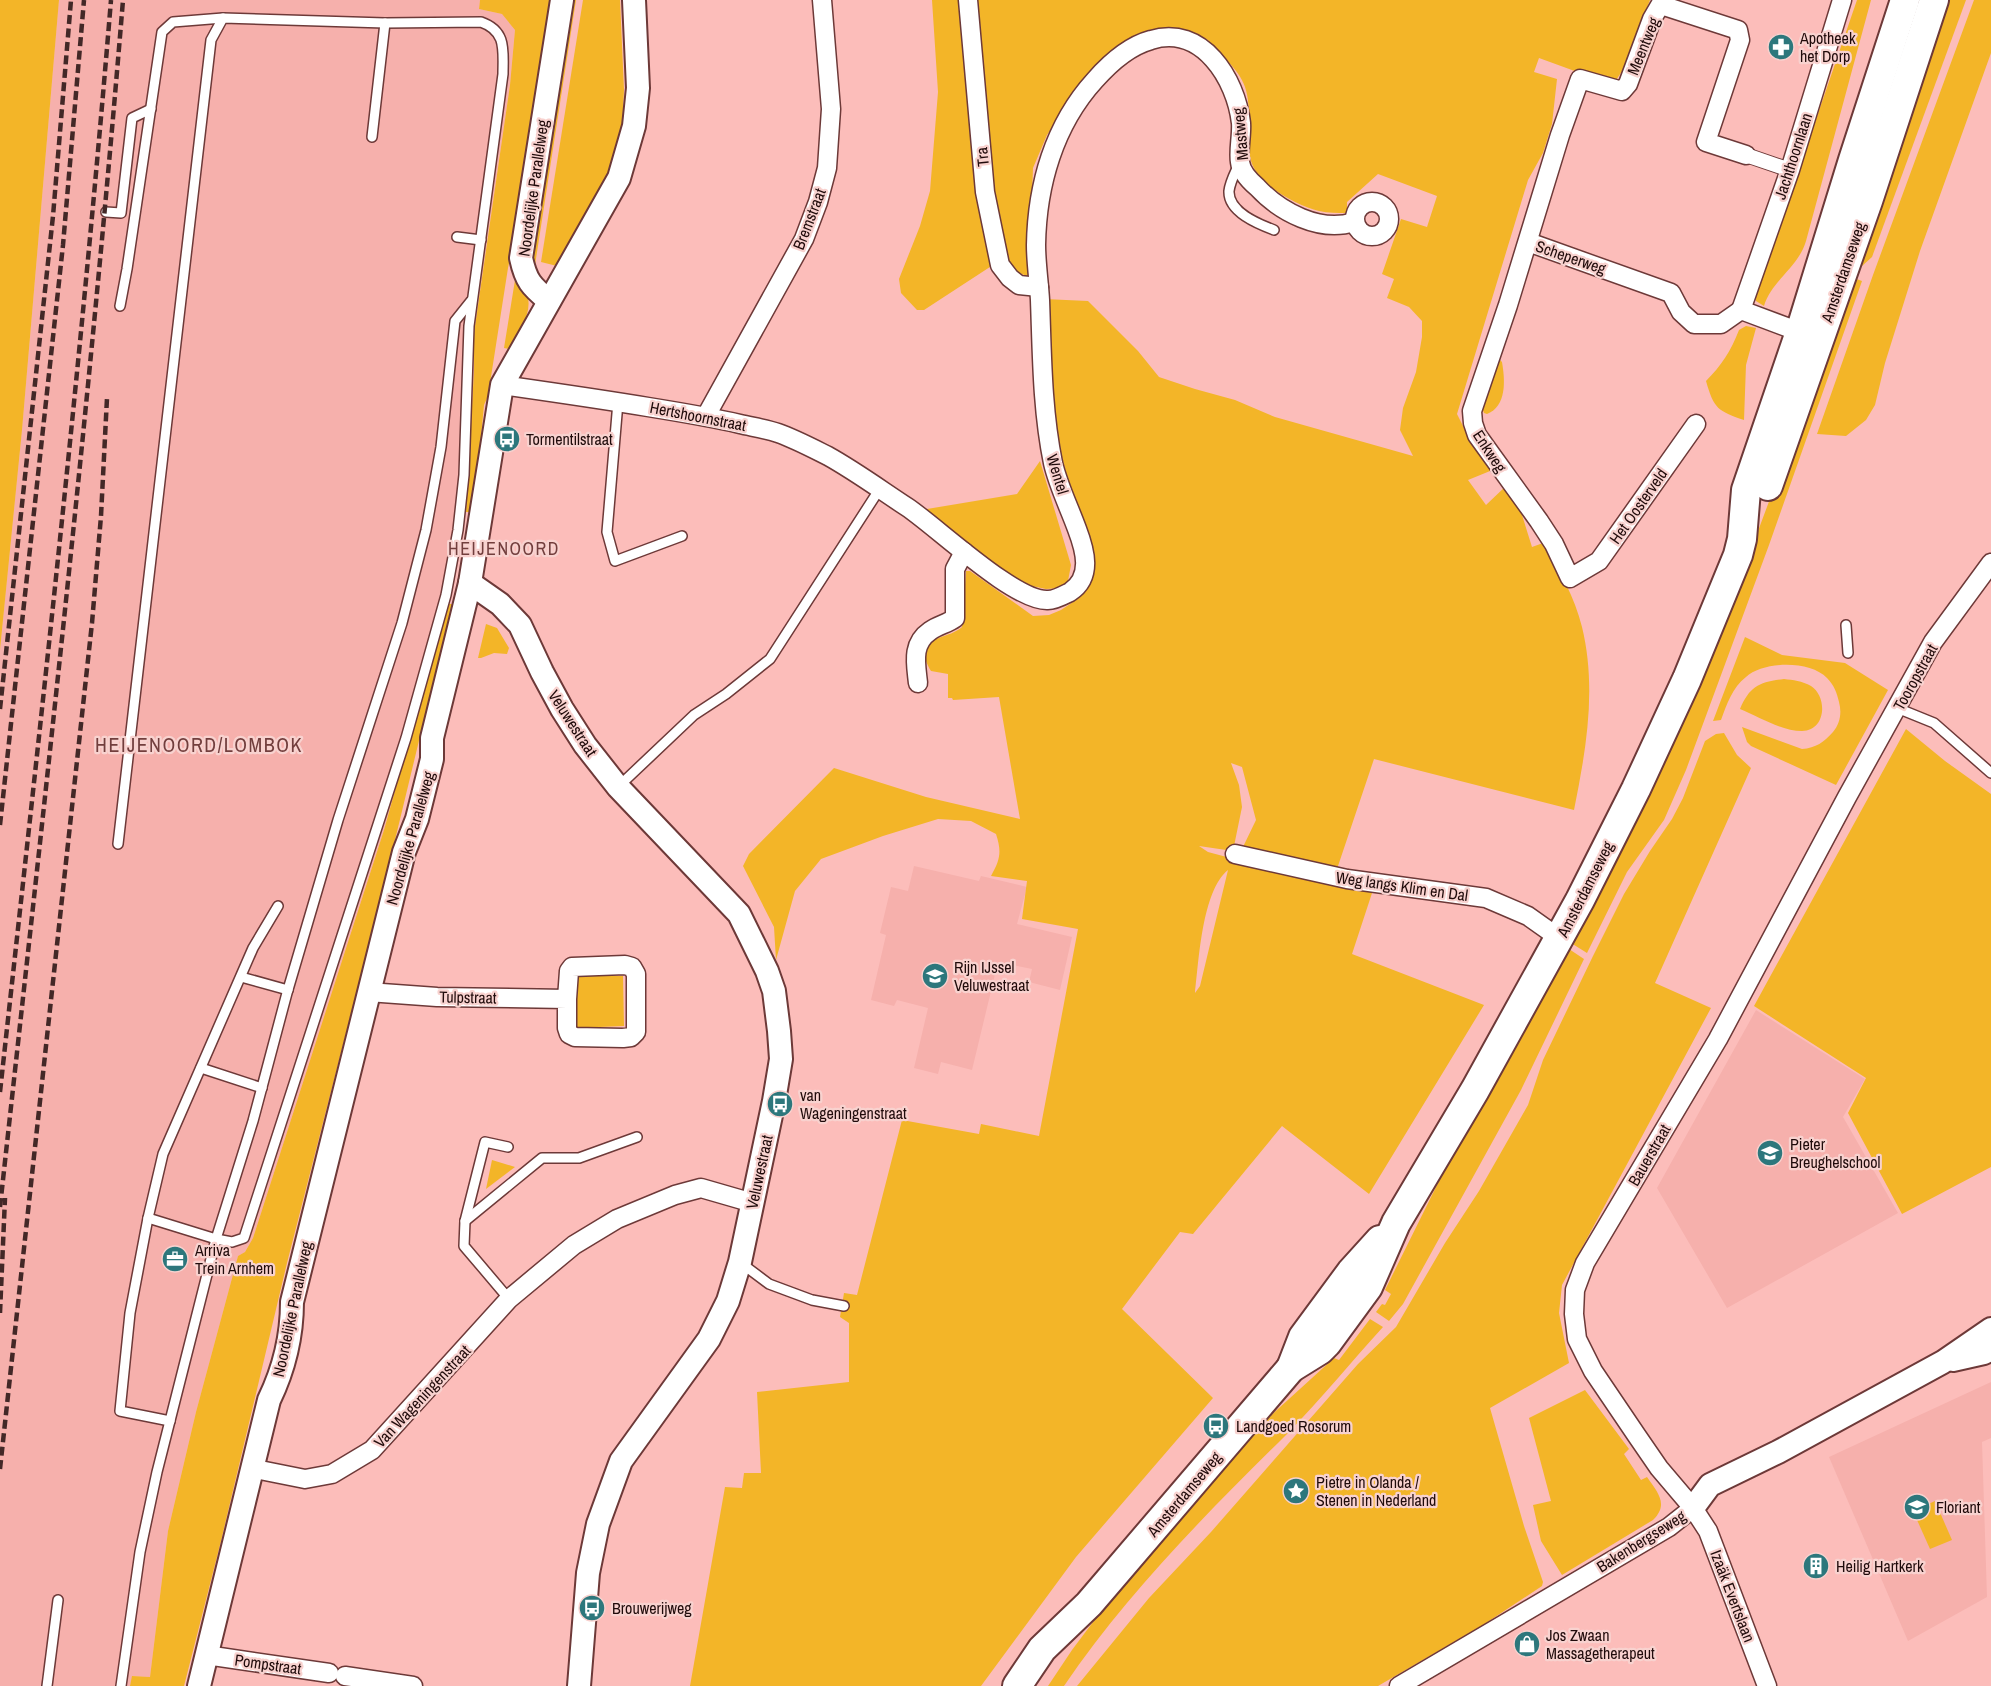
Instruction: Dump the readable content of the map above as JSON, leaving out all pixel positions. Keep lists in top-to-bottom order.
{
  "streets": {
    "main road": ["Amsterdamseweg"],
    "street": [
      "Meentweg",
      "Mastweg",
      "Jachthoornlaan",
      "Tra",
      "Noordelijke Parallelweg",
      "Bremstraat",
      "Scheperweg",
      "Hertshoornstraat",
      "Enkweg",
      "Wentel",
      "Het Oosterveld",
      "Tooropstraat",
      "Veluwestraat",
      "Weg langs Klim en Dal",
      "Tulpstraat",
      "Bauerstraat",
      "Van Wageningenstraat",
      "Bakenbergseweg",
      "Izaäk Evertslaan",
      "Pompstraat"
    ]
  },
  "crossings": [
    ["Meentweg", "Scheperweg"],
    ["Mastweg", "Wentel"],
    ["Jachthoornlaan", "Scheperweg"],
    ["Tra", "Wentel"],
    ["Noordelijke Parallelweg", "Hertshoornstraat"],
    ["Noordelijke Parallelweg", "Veluwestraat"],
    ["Noordelijke Parallelweg", "Tulpstraat"],
    ["Noordelijke Parallelweg", "Van Wageningenstraat"],
    ["Noordelijke Parallelweg", "Pompstraat"],
    ["Bremstraat", "Hertshoornstraat"],
    ["Scheperweg", "Enkweg"],
    ["Amsterdamseweg", "Weg langs Klim en Dal"],
    ["Hertshoornstraat", "Wentel"],
    ["Enkweg", "Het Oosterveld"],
    ["Tooropstraat", "Bauerstraat"],
    ["Veluwestraat", "Van Wageningenstraat"],
    ["Bauerstraat", "Bakenbergseweg"],
    ["Bauerstraat", "Izaäk Evertslaan"],
    ["Bakenbergseweg", "Izaäk Evertslaan"]
  ],
  "districts": ["HEIJENOORD", "HEIJENOORD/LOMBOK"],
  "places": {
    "pharmacy": ["Apotheek het Dorp"],
    "bus stop": [
      "Tormentilstraat",
      "van Wageningenstraat",
      "Landgoed Rosorum",
      "Brouwerijweg"
    ],
    "school or university": ["Rijn IJssel Veluwestraat", "Pieter Breughelschool", "Floriant"],
    "office": ["Arriva Trein Arnhem"],
    "place": ["Pietre in Olanda / Stenen in Nederland"],
    "building": ["Heilig Hartkerk"],
    "shop": ["Jos Zwaan Massagetherapeut"]
  }
}
